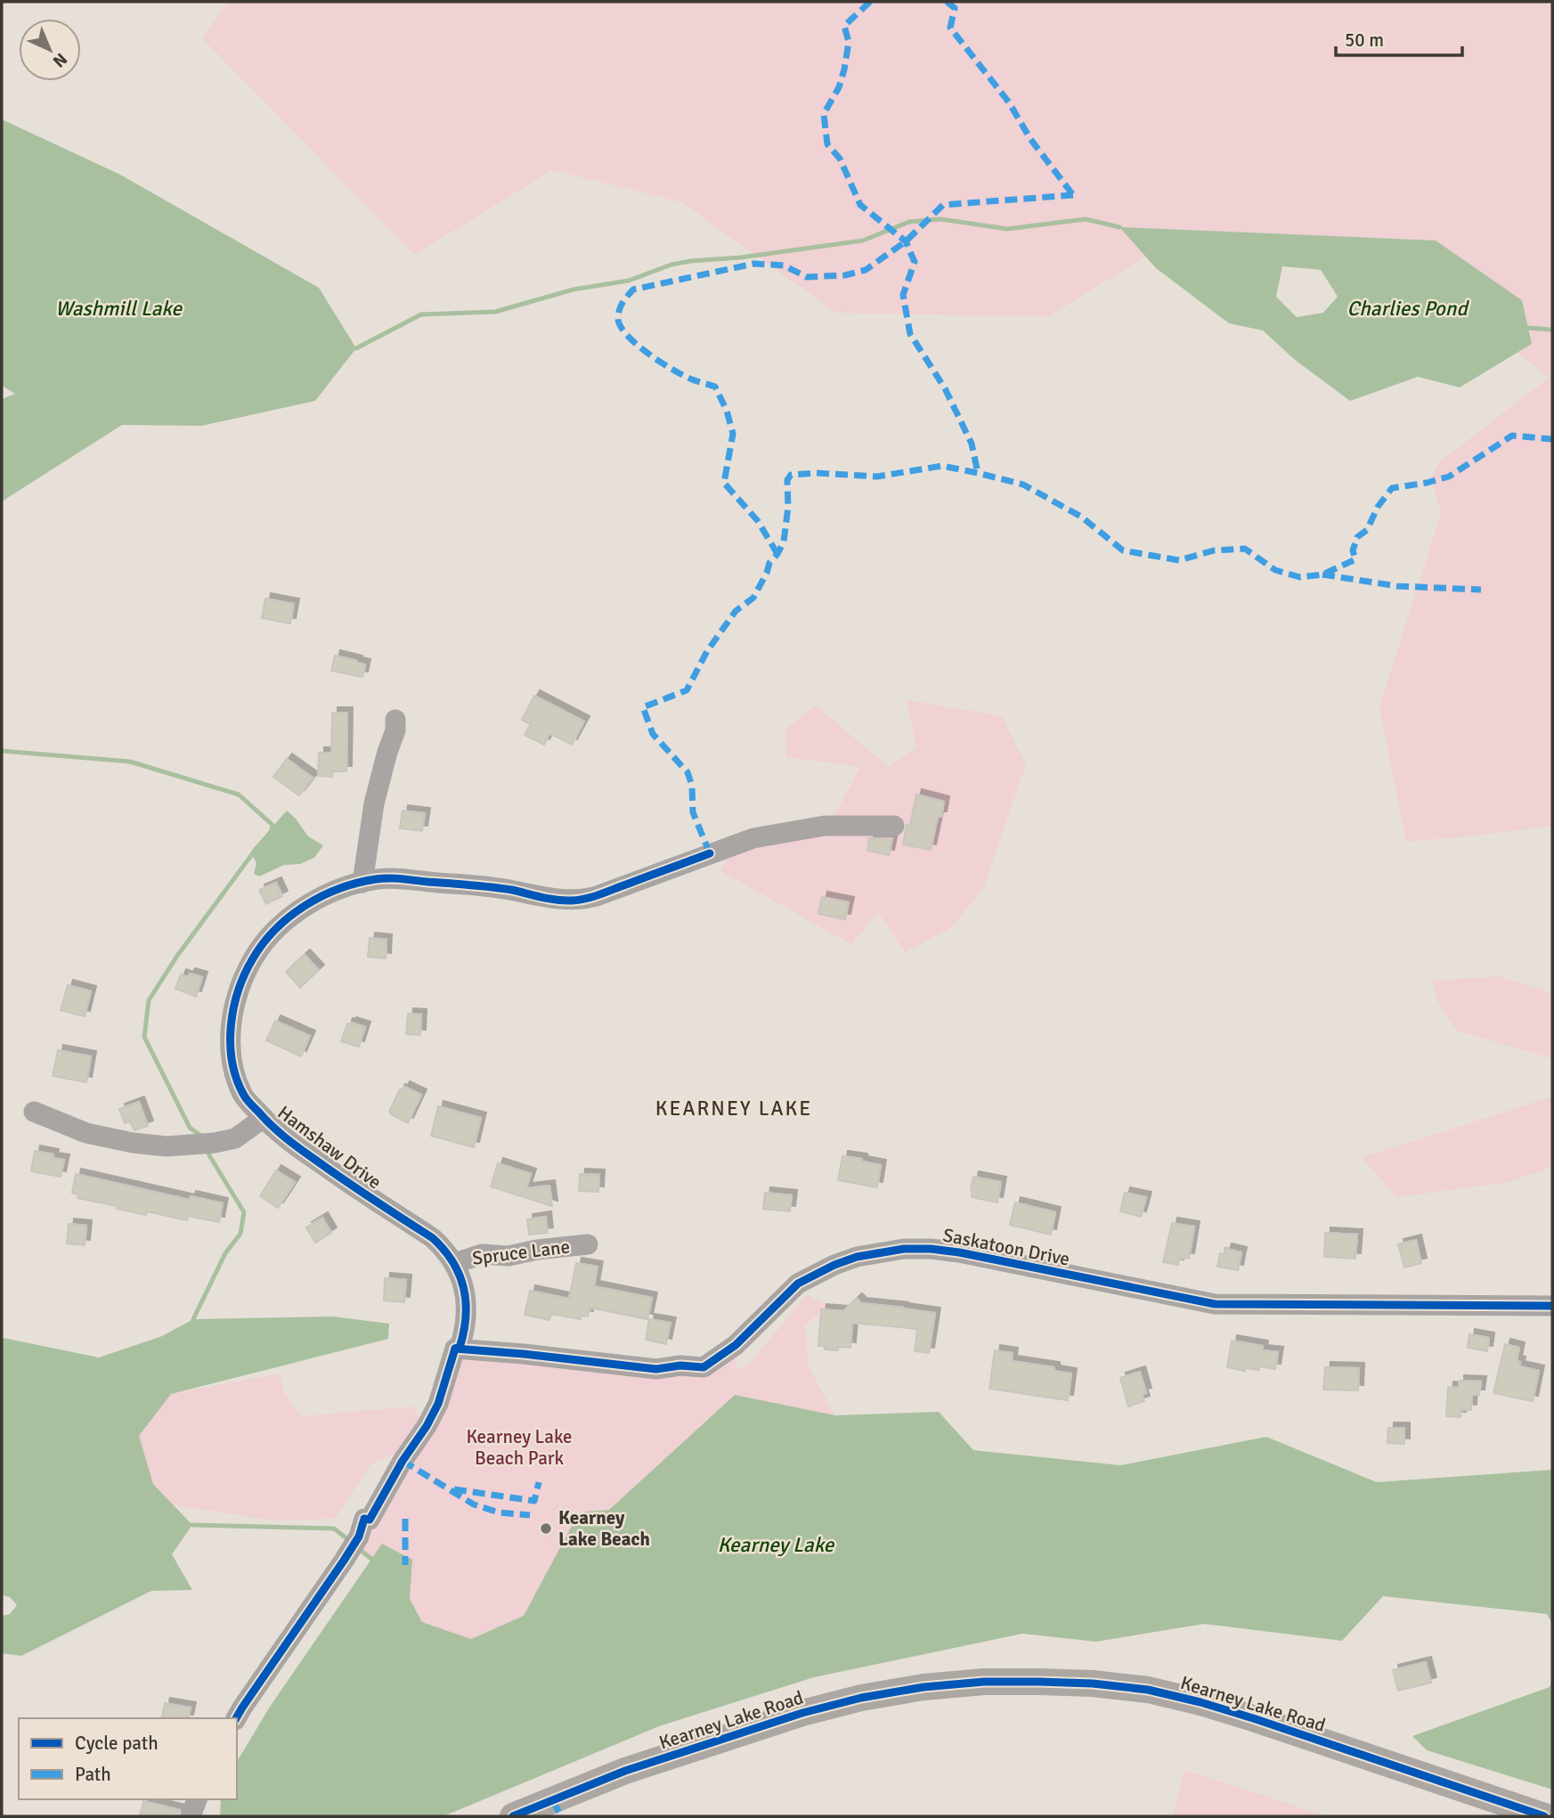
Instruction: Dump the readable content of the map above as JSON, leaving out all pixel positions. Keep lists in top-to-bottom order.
{
  "streets": {
    "main road": ["Kearney Lake Road"],
    "street": ["Hamshaw Drive", "Saskatoon Drive", "Spruce Lane"]
  },
  "crossings": [
    ["Hamshaw Drive", "Saskatoon Drive"],
    ["Hamshaw Drive", "Spruce Lane"]
  ],
  "districts": ["KEARNEY LAKE"],
  "water": ["Washmill Lake", "Charlies Pond", "Kearney Lake"],
  "parks": ["Kearney Lake Beach Park"],
  "places": ["Kearney Lake Beach"],
  "legend": ["Cycle path", "Path"],
  "scale_bar": "50 m",
  "north": "bottom right"
}
